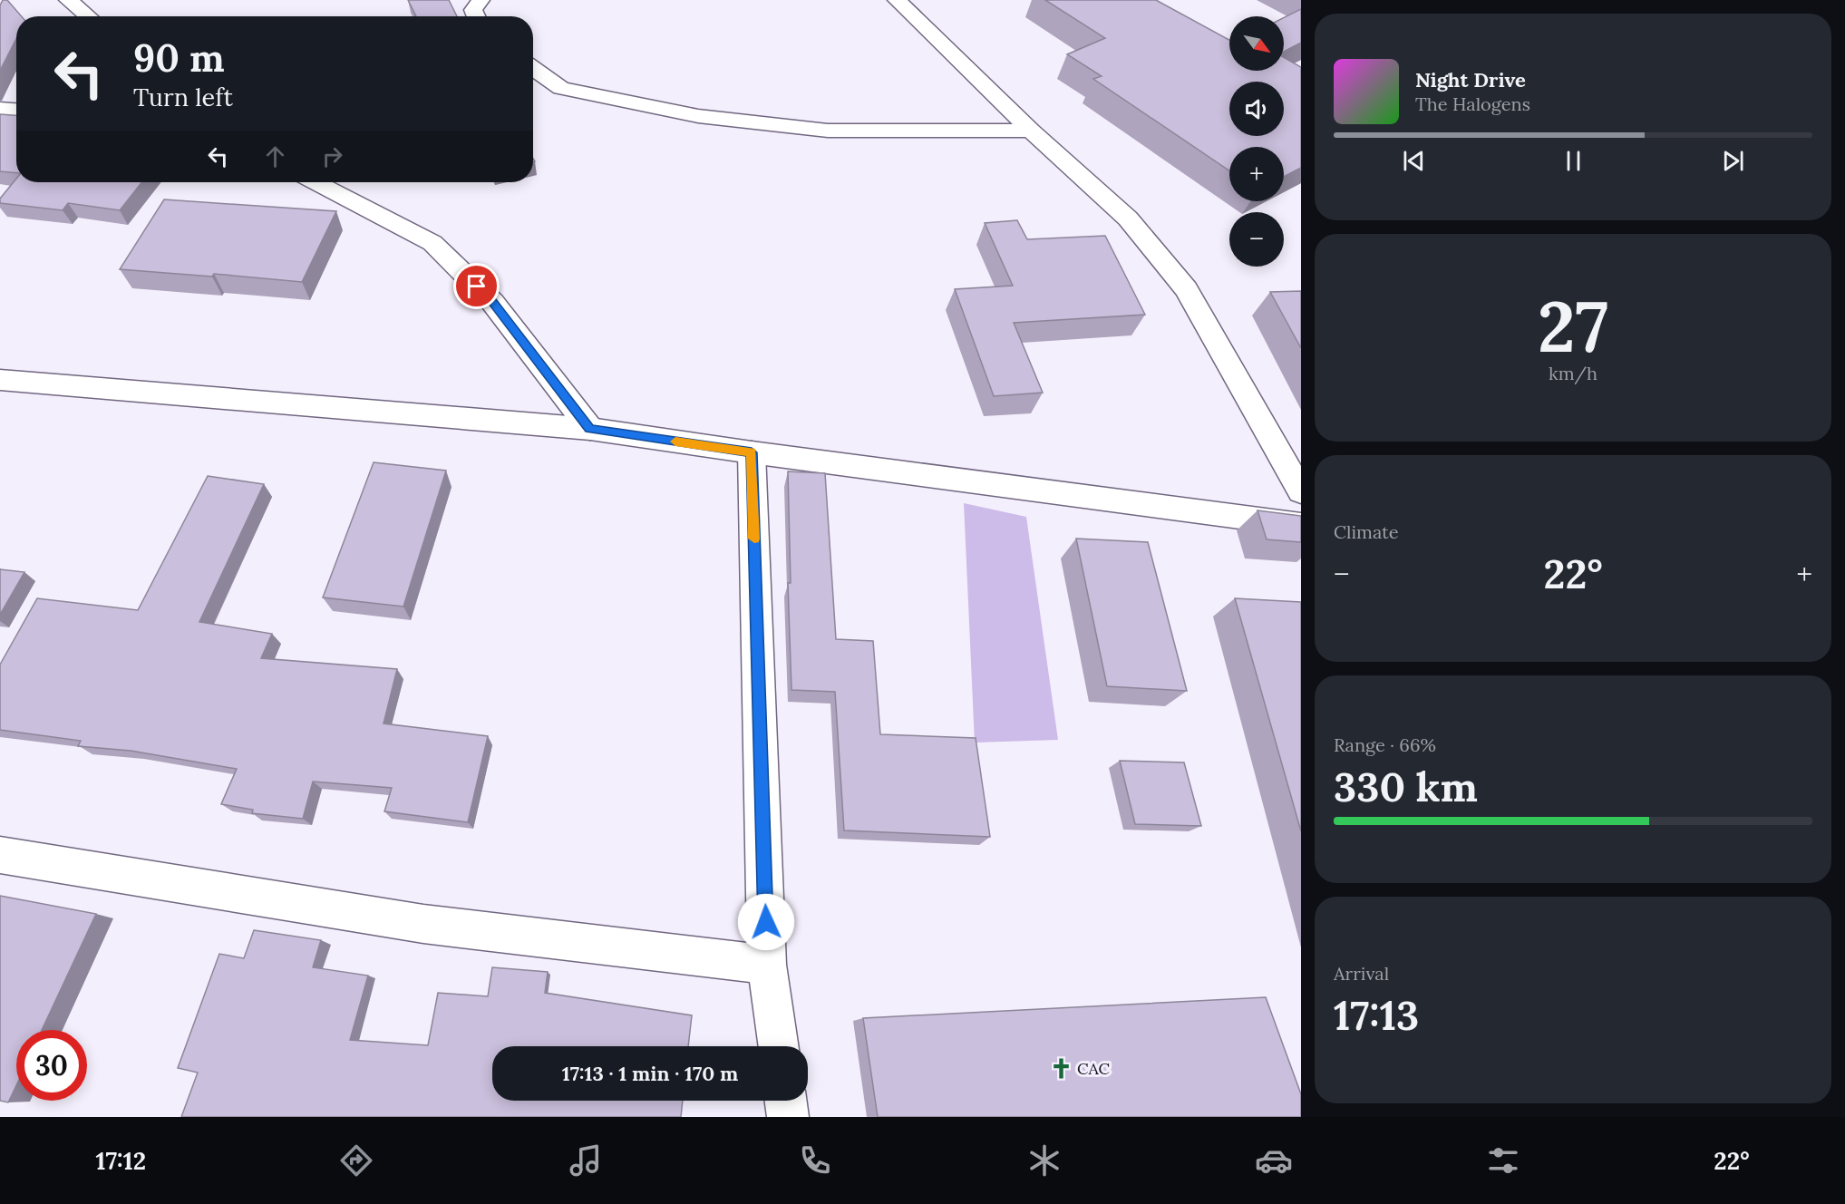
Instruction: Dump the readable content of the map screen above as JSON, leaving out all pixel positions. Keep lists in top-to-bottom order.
{
  "places": {
    "church": ["CAC"]
  },
  "north": "bottom right",
  "page": {
    "map_buttons": ["+", "−"],
    "turn": ["90 m", "Turn left"],
    "song": ["Night Drive", "The Halogens"],
    "tile": [
      ["27", "km/h"],
      "Climate",
      ["Range · 66%", "330 km"],
      ["Arrival", "17:13"]
    ],
    "heat": ["−", "22°", "+"],
    "limit": "30",
    "trip": "17:13 · 1 min · 170 m",
    "tabs": ["17:12", "22°"]
  }
}
